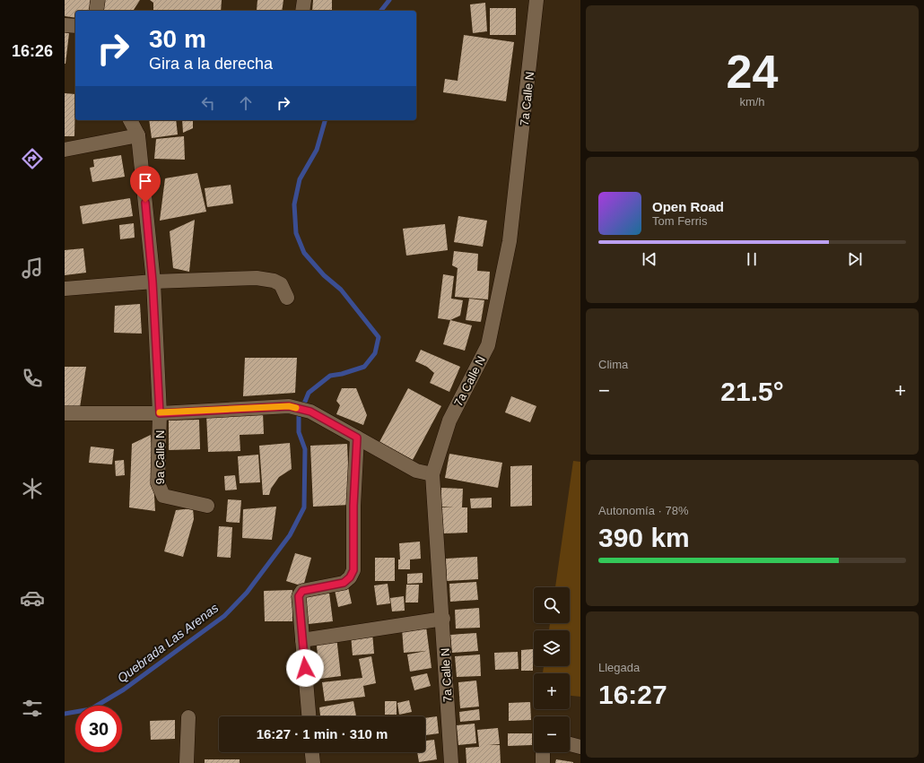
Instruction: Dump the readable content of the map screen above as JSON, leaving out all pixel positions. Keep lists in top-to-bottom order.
{
  "streets": {
    "street": ["7a Calle N", "9a Calle N"]
  },
  "water": ["Quebrada Las Arenas"],
  "page": {
    "tabs": "16:26",
    "tile": [
      ["24", "km/h"],
      "Clima",
      ["Autonomía · 78%", "390 km"],
      ["Llegada", "16:27"]
    ],
    "turn": ["30 m", "Gira a la derecha"],
    "song": ["Open Road", "Tom Ferris"],
    "heat": ["−", "21.5°", "+"],
    "map_buttons": ["+", "−"],
    "limit": "30",
    "trip": "16:27 · 1 min · 310 m"
  }
}
